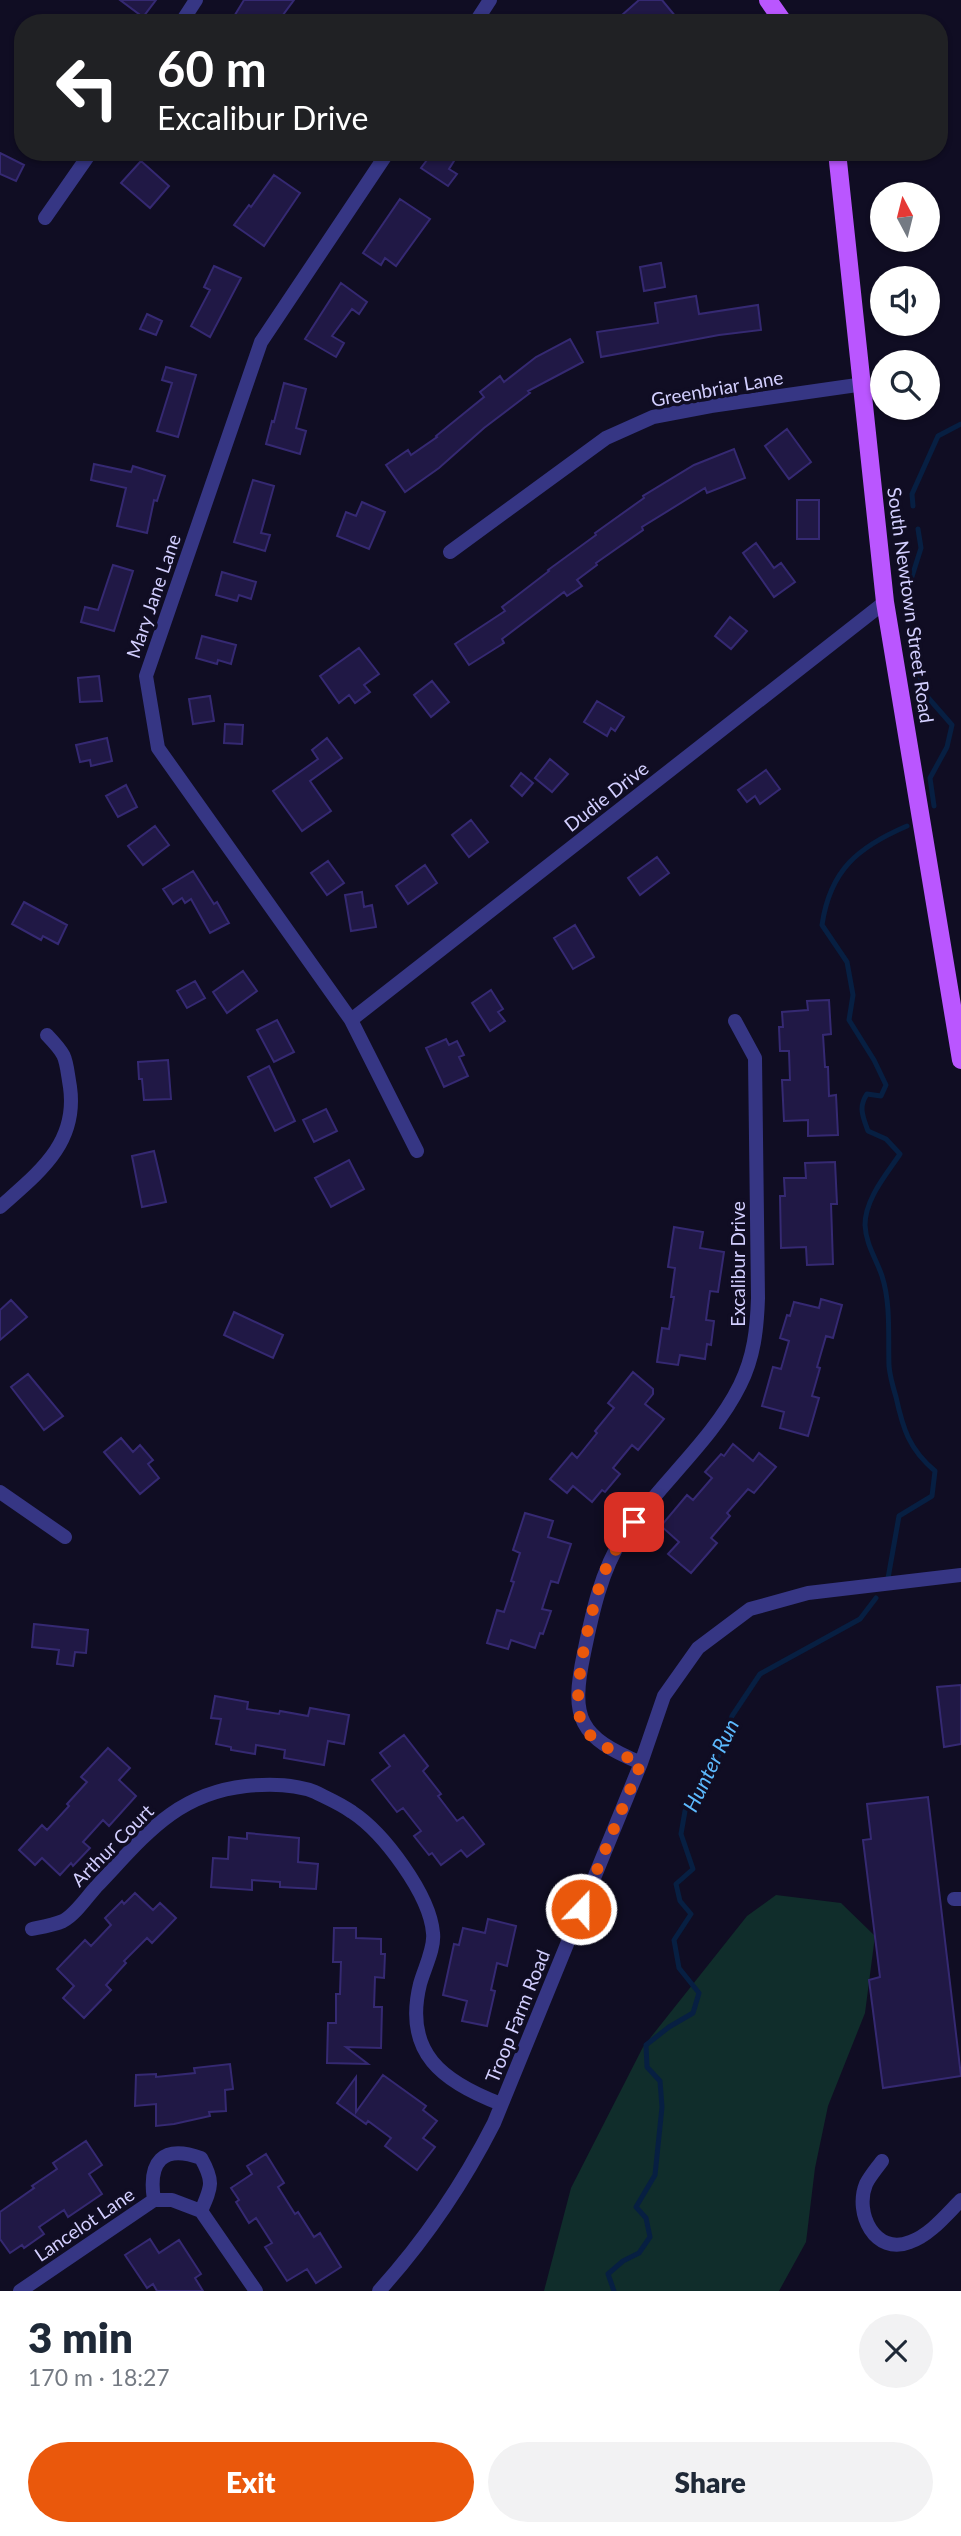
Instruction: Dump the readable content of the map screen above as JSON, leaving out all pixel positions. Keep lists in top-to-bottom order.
{
  "streets": {
    "main road": ["South Newtown Street Road"],
    "street": [
      "Greenbriar Lane",
      "Mary Jane Lane",
      "Dudie Drive",
      "Excalibur Drive",
      "Arthur Court",
      "Troop Farm Road",
      "Lancelot Lane"
    ]
  },
  "crossings": [
    ["Greenbriar Lane", "South Newtown Street Road"],
    ["Mary Jane Lane", "Dudie Drive"],
    ["South Newtown Street Road", "Dudie Drive"],
    ["Excalibur Drive", "Troop Farm Road"],
    ["Arthur Court", "Troop Farm Road"]
  ],
  "water": ["Hunter Run"],
  "north": "top",
  "page": {
    "turn": ["60 m", "Excalibur Drive"],
    "heading": ["3 min", "170 m · 18:27"],
    "buttons": ["Exit", "Share"]
  }
}
